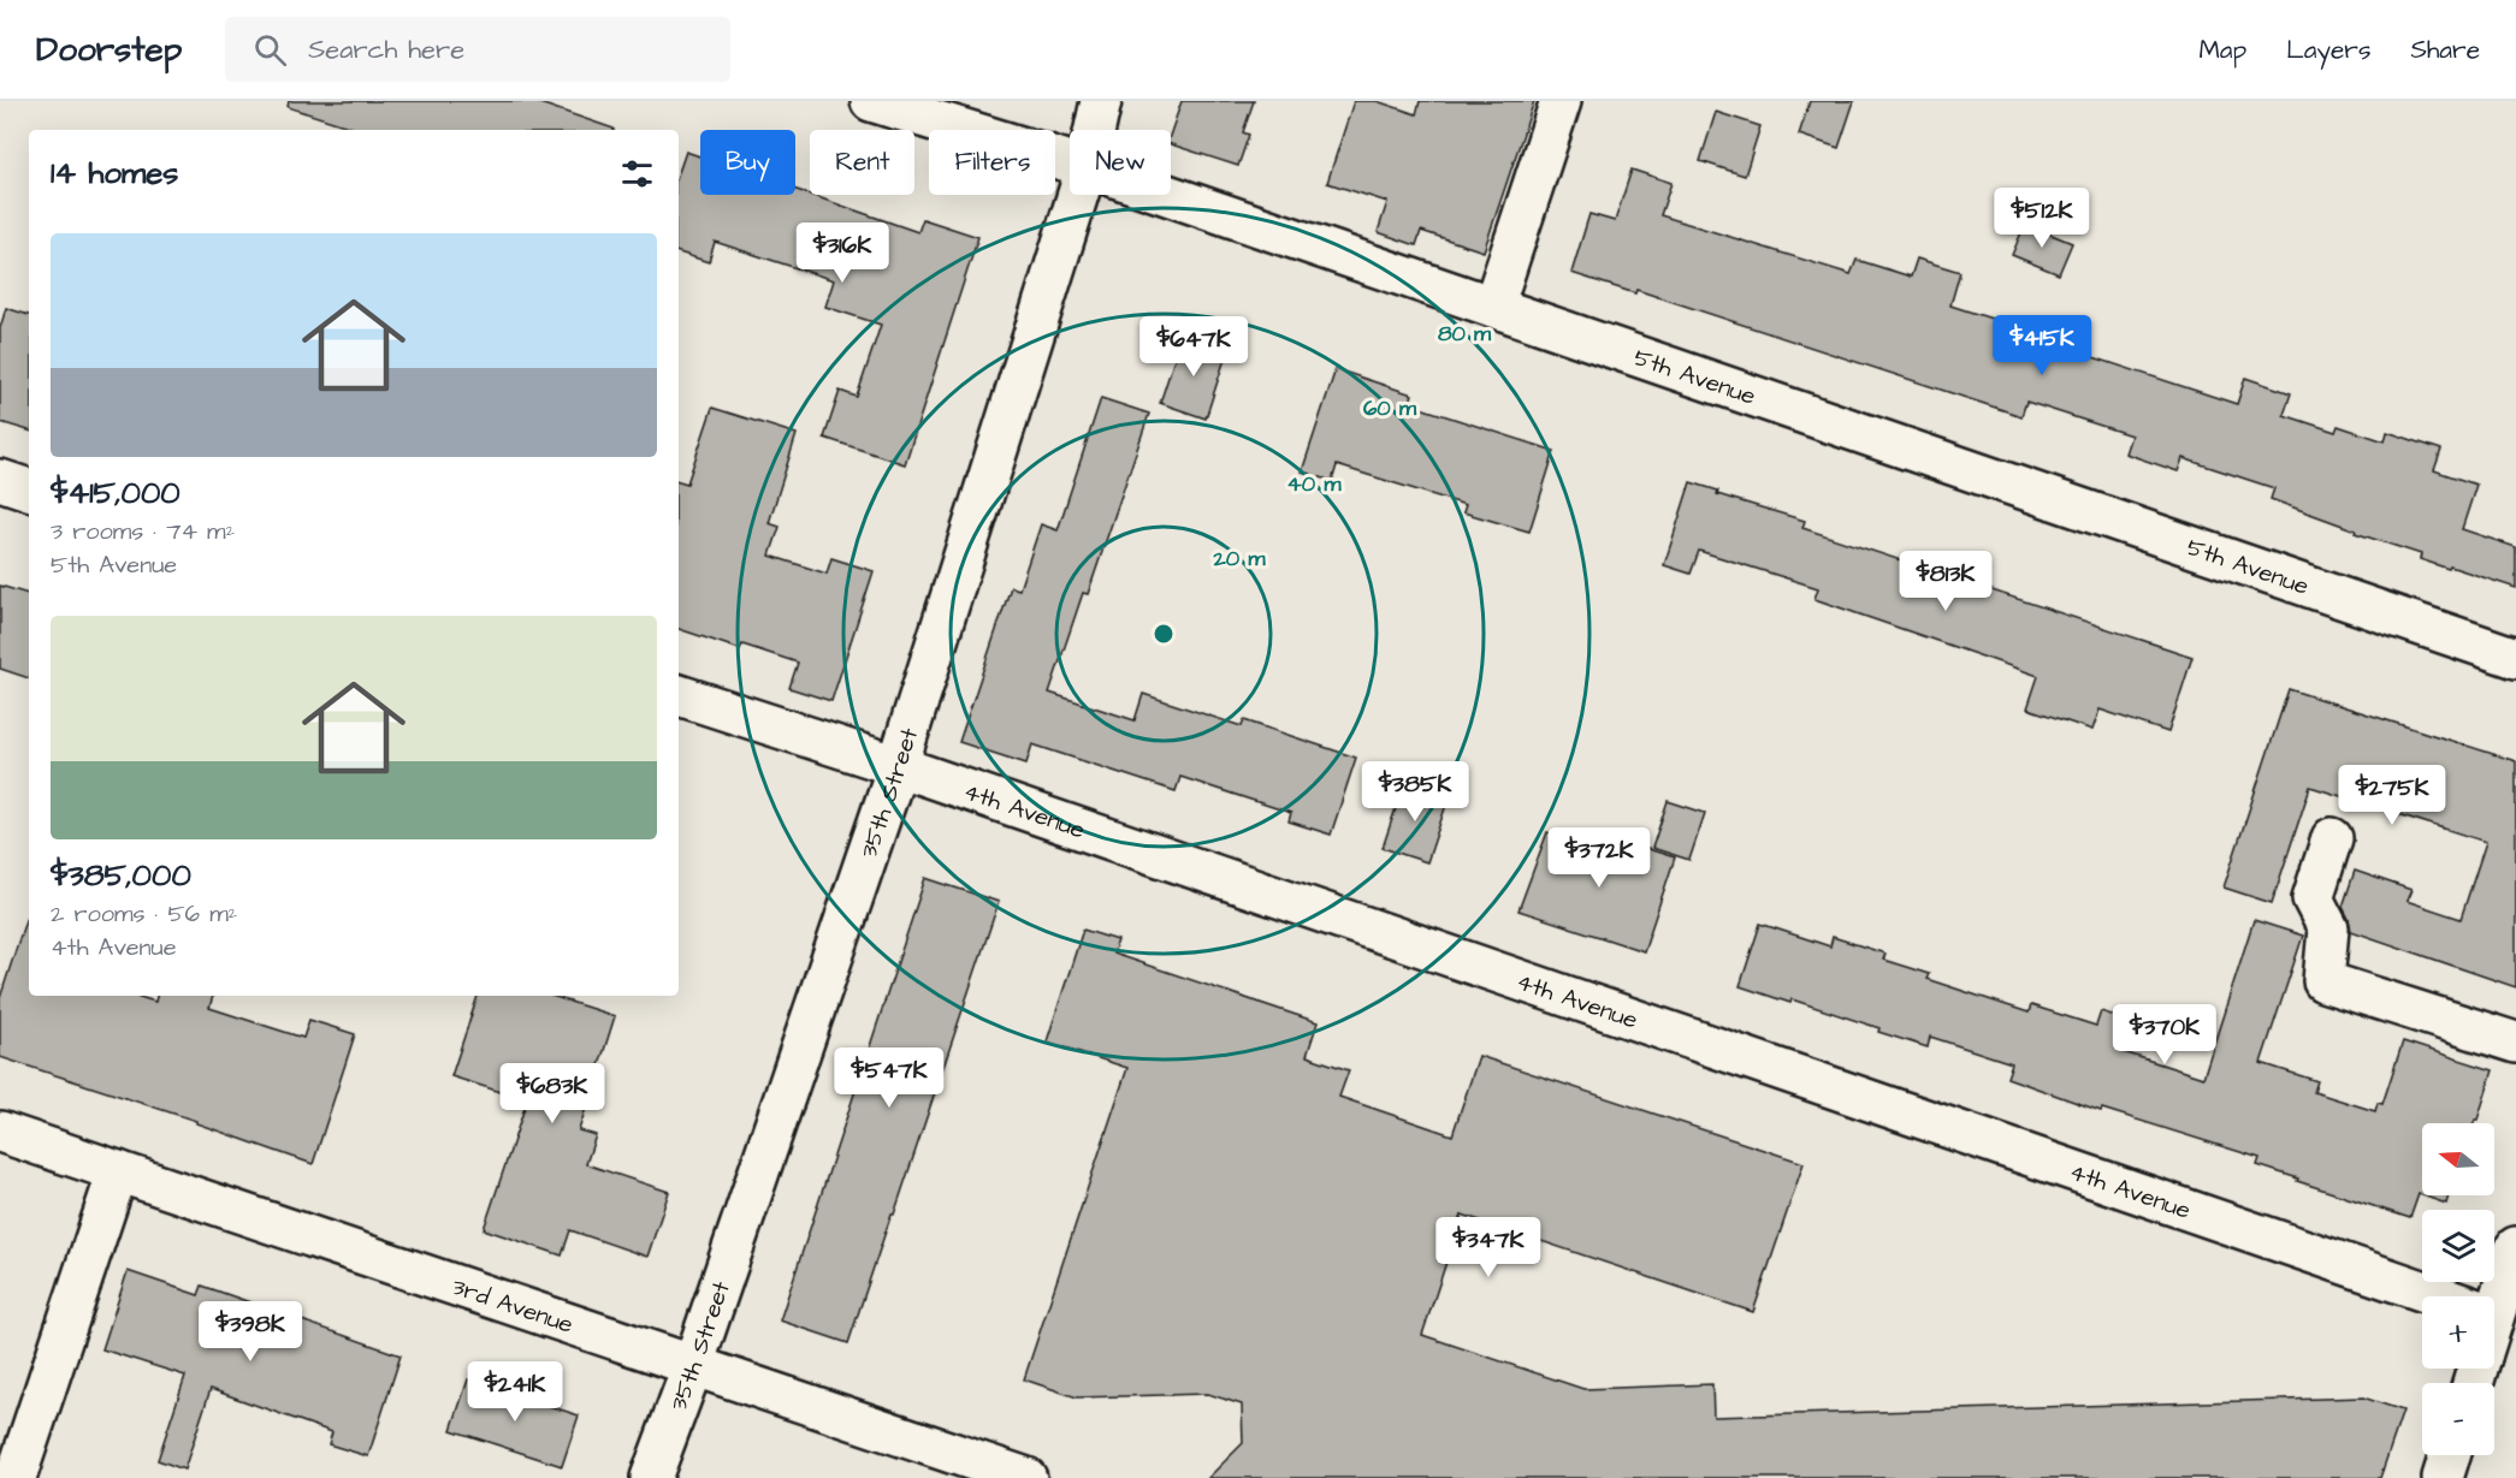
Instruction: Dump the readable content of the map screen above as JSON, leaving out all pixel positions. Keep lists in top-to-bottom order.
{
  "streets": {
    "street": [
      "5th Avenue",
      "35th Street",
      "4th Avenue",
      "3rd Avenue"
    ]
  },
  "crossings": [
    ["35th Street", "4th Avenue"],
    ["35th Street", "3rd Avenue"]
  ],
  "north": "left",
  "page": {
    "header": "Doorstep",
    "search": "Search here",
    "nav": ["Map", "Layers", "Share"],
    "chip": [
      "Buy",
      "Rent",
      "Filters",
      "New"
    ],
    "heading": "14 homes",
    "price": [
      "$512K",
      "$316K",
      "$415K",
      "$647K",
      "$813K",
      "$385K",
      "$275K",
      "$372K",
      "$370K",
      "$547K",
      "$683K",
      "$347K",
      "$398K",
      "$241K"
    ],
    "list": [
      {
        "name": "$415,000",
        "note": "3 rooms · 74 m² · 5th Avenue"
      },
      {
        "name": "$385,000",
        "note": "2 rooms · 56 m² · 4th Avenue"
      }
    ],
    "map_buttons": ["+", "−"]
  },
  "rings": [
    "80 m",
    "60 m",
    "40 m",
    "20 m"
  ]
}
